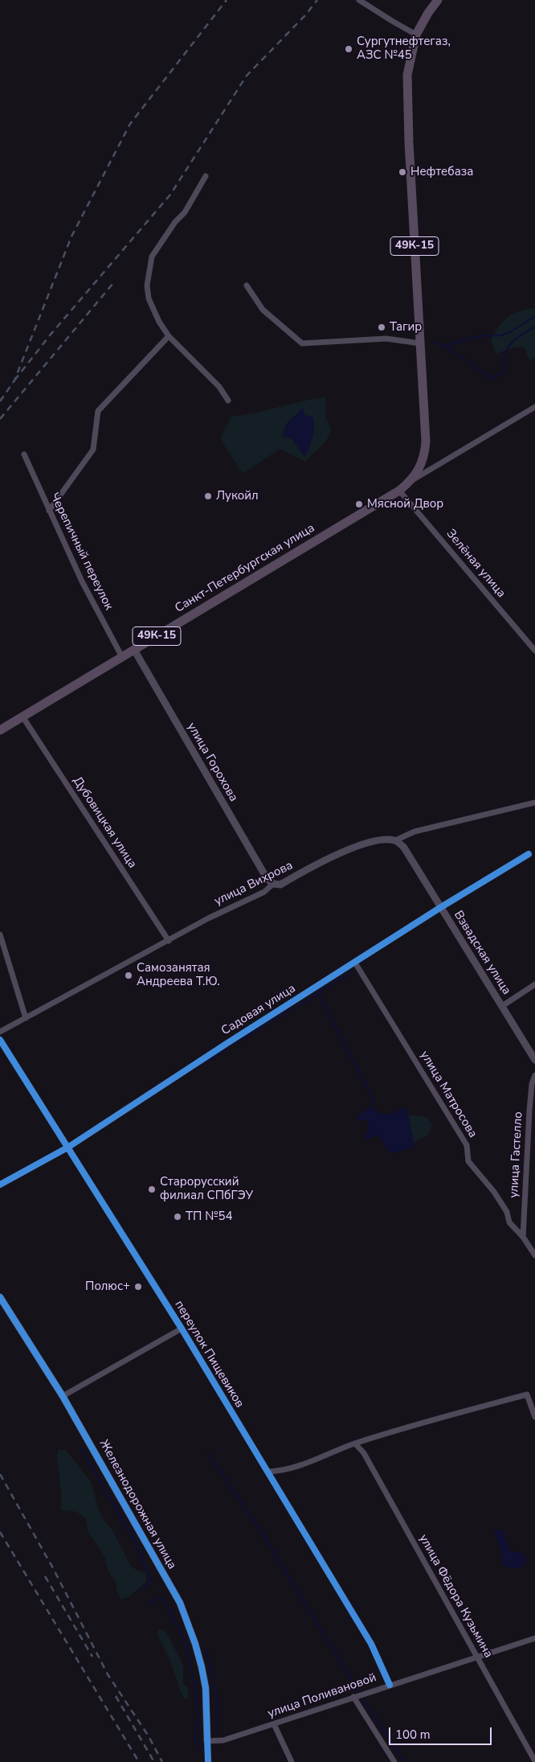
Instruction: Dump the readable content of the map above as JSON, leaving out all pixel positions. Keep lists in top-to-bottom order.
{
  "streets": {
    "main road": ["49К-15", "Санкт-Петербургская улица"],
    "street": [
      "Черепичный переулок",
      "Зелёная улица",
      "улица Горохова",
      "Дубовицкая улица",
      "улица Вихрова",
      "Взвадская улица",
      "Садовая улица",
      "улица Матросова",
      "улица Гастелло",
      "переулок Пищевиков",
      "Железнодорожная улица",
      "улица Фёдора Кузьмина",
      "улица Поливановой"
    ]
  },
  "crossings": [
    ["49К-15", "Зелёная улица"],
    ["49К-15", "Санкт-Петербургская улица"],
    ["Черепичный переулок", "Санкт-Петербургская улица"],
    ["Зелёная улица", "Санкт-Петербургская улица"],
    ["Санкт-Петербургская улица", "улица Горохова"],
    ["Санкт-Петербургская улица", "Дубовицкая улица"],
    ["улица Горохова", "улица Вихрова"],
    ["Дубовицкая улица", "улица Вихрова"],
    ["улица Вихрова", "Взвадская улица"],
    ["Взвадская улица", "Садовая улица"],
    ["Садовая улица", "улица Матросова"],
    ["Садовая улица", "переулок Пищевиков"],
    ["улица Матросова", "улица Гастелло"],
    ["переулок Пищевиков", "улица Поливановой"],
    ["Железнодорожная улица", "улица Поливановой"],
    ["улица Фёдора Кузьмина", "улица Поливановой"]
  ],
  "places": [
    "Сургутнефтегаз, АЗС №45",
    "Нефтебаза",
    "Тагир",
    "Лукойл",
    "Мясной Двор",
    "Самозанятая Андреева Т.Ю.",
    "Старорусский филиал СПбГЭУ",
    "ТП №54",
    "Полюс+"
  ],
  "scale_bar": "100 m"
}
